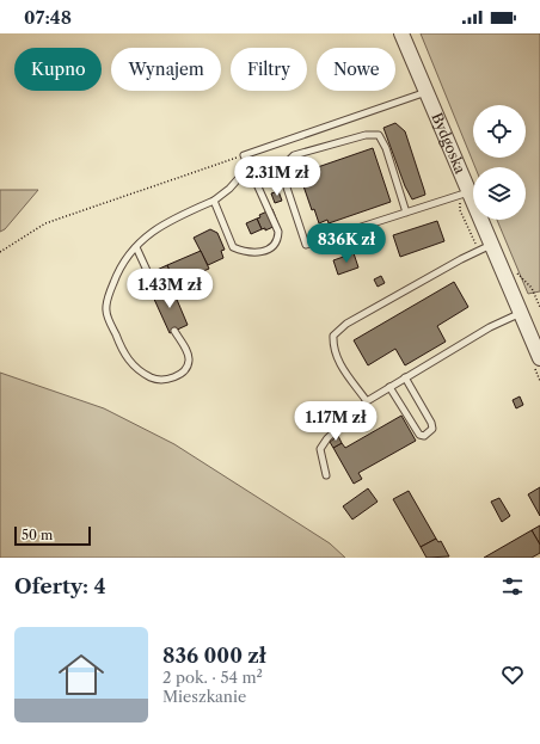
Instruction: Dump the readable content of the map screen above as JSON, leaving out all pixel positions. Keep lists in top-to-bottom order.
{
  "streets": {
    "street": ["Bydgoska"]
  },
  "scale_bar": "50 m",
  "page": {
    "status": "07:48",
    "chip": [
      "Kupno",
      "Wynajem",
      "Filtry",
      "Nowe"
    ],
    "price": [
      "2.31M zł",
      "836K zł",
      "1.43M zł",
      "1.17M zł"
    ],
    "scale": "50 m",
    "heading": "Oferty: 4",
    "list": [
      {
        "name": "836 000 zł",
        "note": "2 pok. · 54 m² · Mieszkanie"
      }
    ]
  }
}
